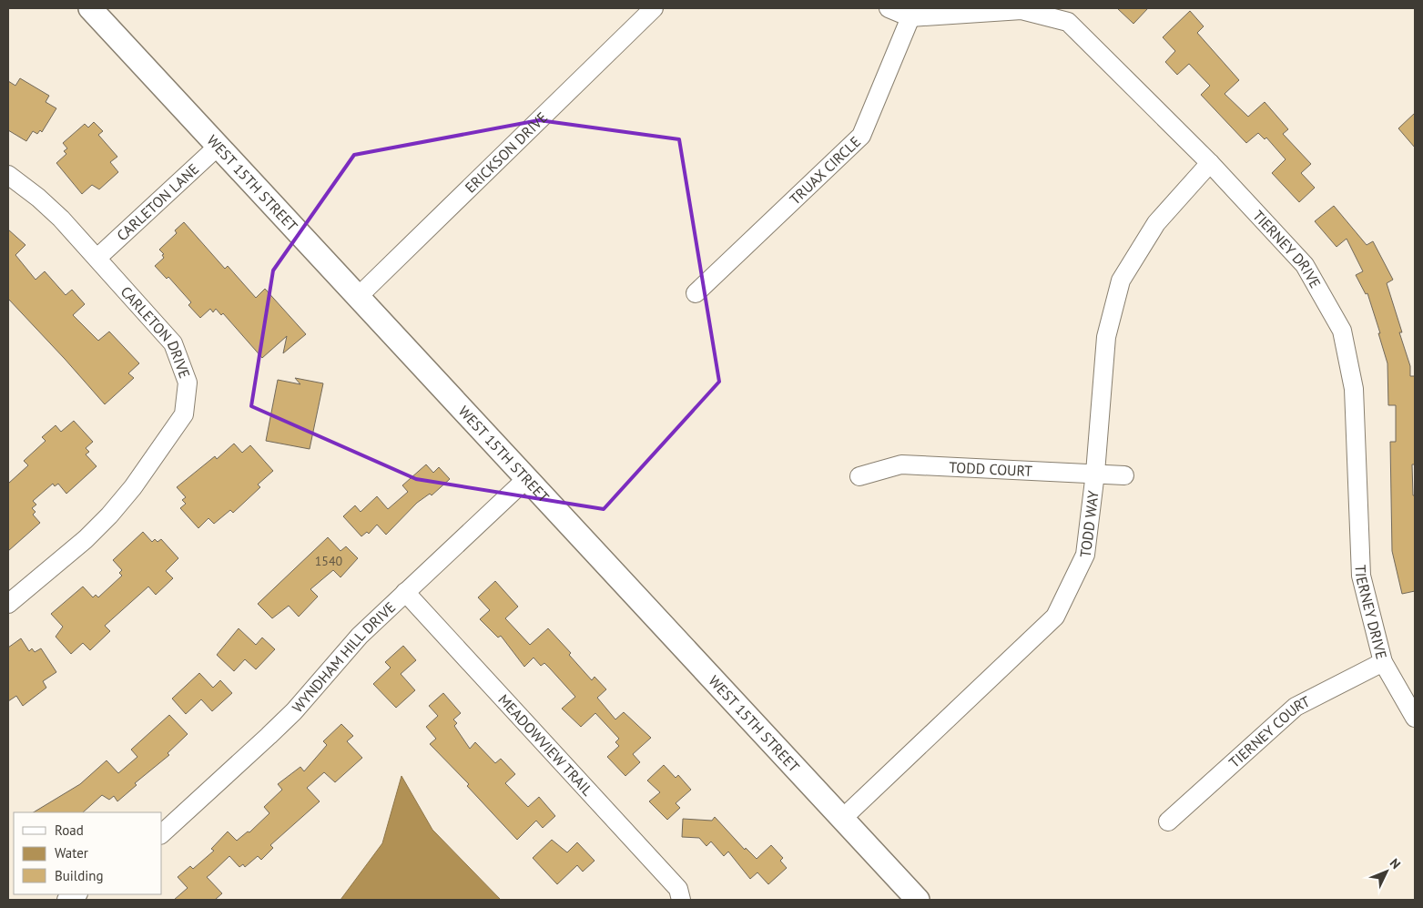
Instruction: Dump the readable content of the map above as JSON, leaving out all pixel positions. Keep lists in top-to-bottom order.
{
  "streets": {
    "street": [
      "ERICKSON DRIVE",
      "TRUAX CIRCLE",
      "WEST 15TH STREET",
      "CARLETON LANE",
      "TIERNEY DRIVE",
      "CARLETON DRIVE",
      "TODD COURT",
      "TODD WAY",
      "WYNDHAM HILL DRIVE",
      "TIERNEY COURT",
      "MEADOWVIEW TRAIL"
    ]
  },
  "crossings": [
    ["ERICKSON DRIVE", "WEST 15TH STREET"],
    ["TRUAX CIRCLE", "TIERNEY DRIVE"],
    ["WEST 15TH STREET", "CARLETON LANE"],
    ["WEST 15TH STREET", "TODD WAY"],
    ["WEST 15TH STREET", "WYNDHAM HILL DRIVE"],
    ["CARLETON LANE", "CARLETON DRIVE"],
    ["TIERNEY DRIVE", "TODD WAY"],
    ["TIERNEY DRIVE", "TIERNEY COURT"],
    ["TODD COURT", "TODD WAY"],
    ["WYNDHAM HILL DRIVE", "MEADOWVIEW TRAIL"]
  ],
  "house_numbers": ["1540"],
  "legend": ["Road", "Water", "Building"],
  "north": "top right"
}
